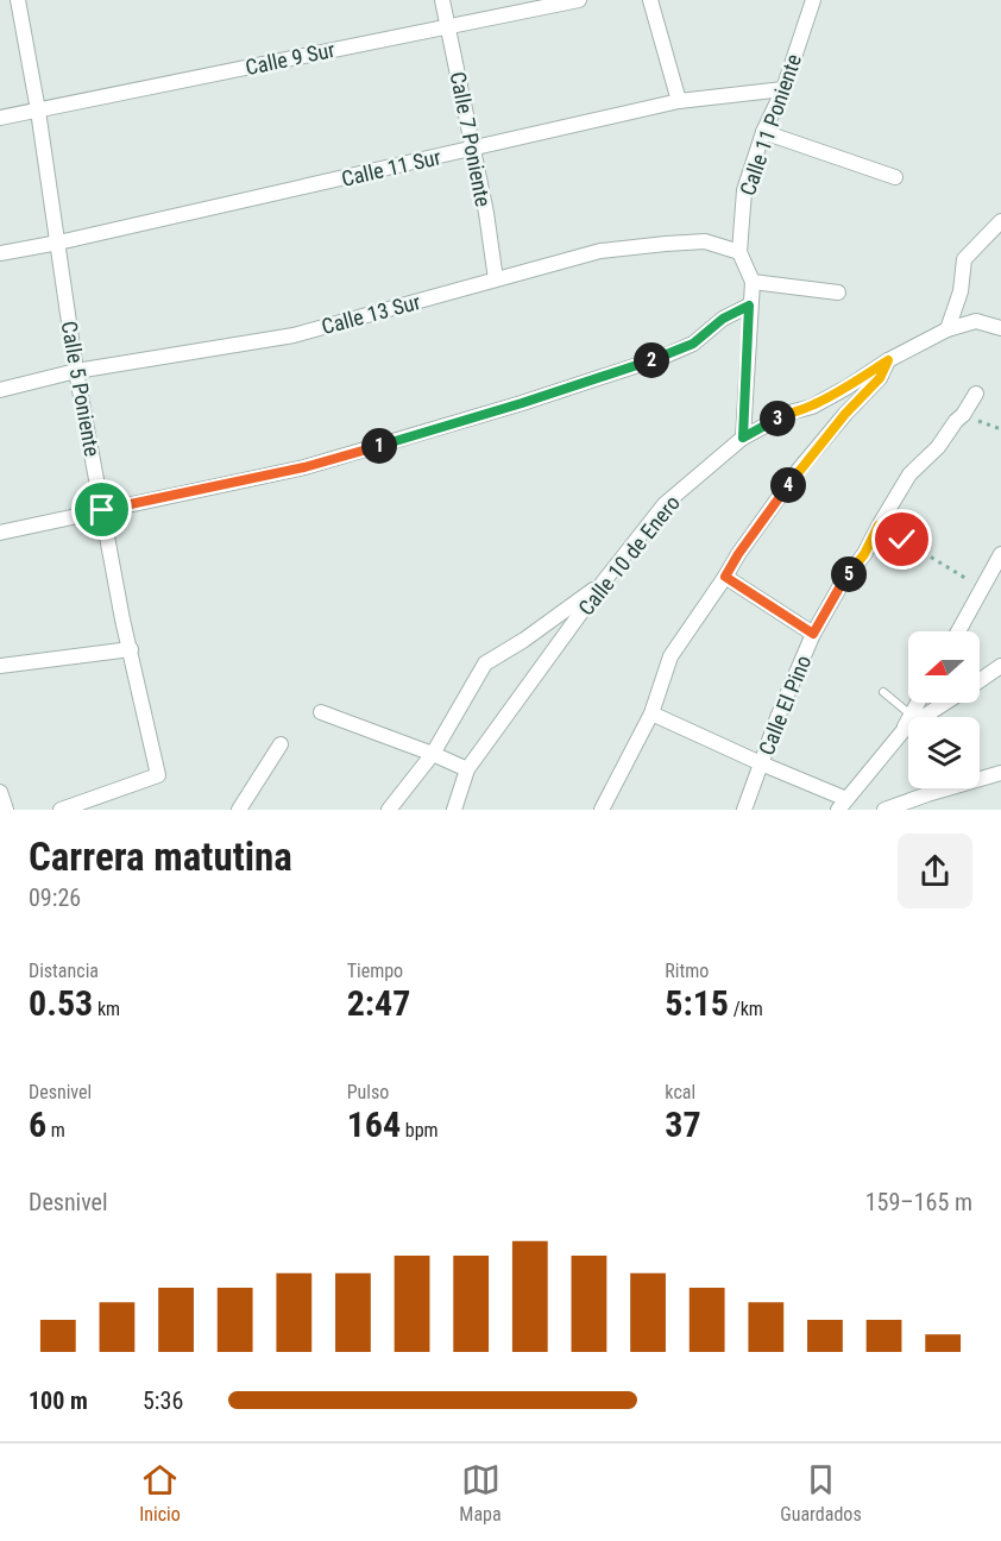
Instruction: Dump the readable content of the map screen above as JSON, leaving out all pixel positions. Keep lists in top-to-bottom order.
{
  "streets": {
    "street": [
      "Calle 9 Sur",
      "Calle 11 Poniente",
      "Calle 7 Poniente",
      "Calle 11 Sur",
      "Calle 13 Sur",
      "Calle 5 Poniente",
      "Calle 10 de Enero",
      "Calle El Pino"
    ]
  },
  "crossings": [
    ["Calle 9 Sur", "Calle 7 Poniente"],
    ["Calle 9 Sur", "Calle 5 Poniente"],
    ["Calle 11 Poniente", "Calle 11 Sur"],
    ["Calle 11 Poniente", "Calle 13 Sur"],
    ["Calle 7 Poniente", "Calle 11 Sur"],
    ["Calle 7 Poniente", "Calle 13 Sur"],
    ["Calle 11 Sur", "Calle 5 Poniente"],
    ["Calle 13 Sur", "Calle 5 Poniente"]
  ],
  "north": "left",
  "page": {
    "pins": [
      "2",
      "3",
      "1",
      "4",
      "5"
    ],
    "heading": ["Carrera matutina", "09:26"],
    "stats": [
      ["Distancia", "0.53 km"],
      ["Tiempo", "2:47"],
      ["Ritmo", "5:15 /km"],
      ["Desnivel", "6 m"],
      ["Pulso", "164 bpm"],
      ["kcal", "37"]
    ],
    "chart": ["Desnivel", "159–165 m"],
    "list": [
      {
        "name": "100 m",
        "note": "5:36"
      }
    ],
    "tabs": ["Inicio", "Mapa", "Guardados"]
  }
}
